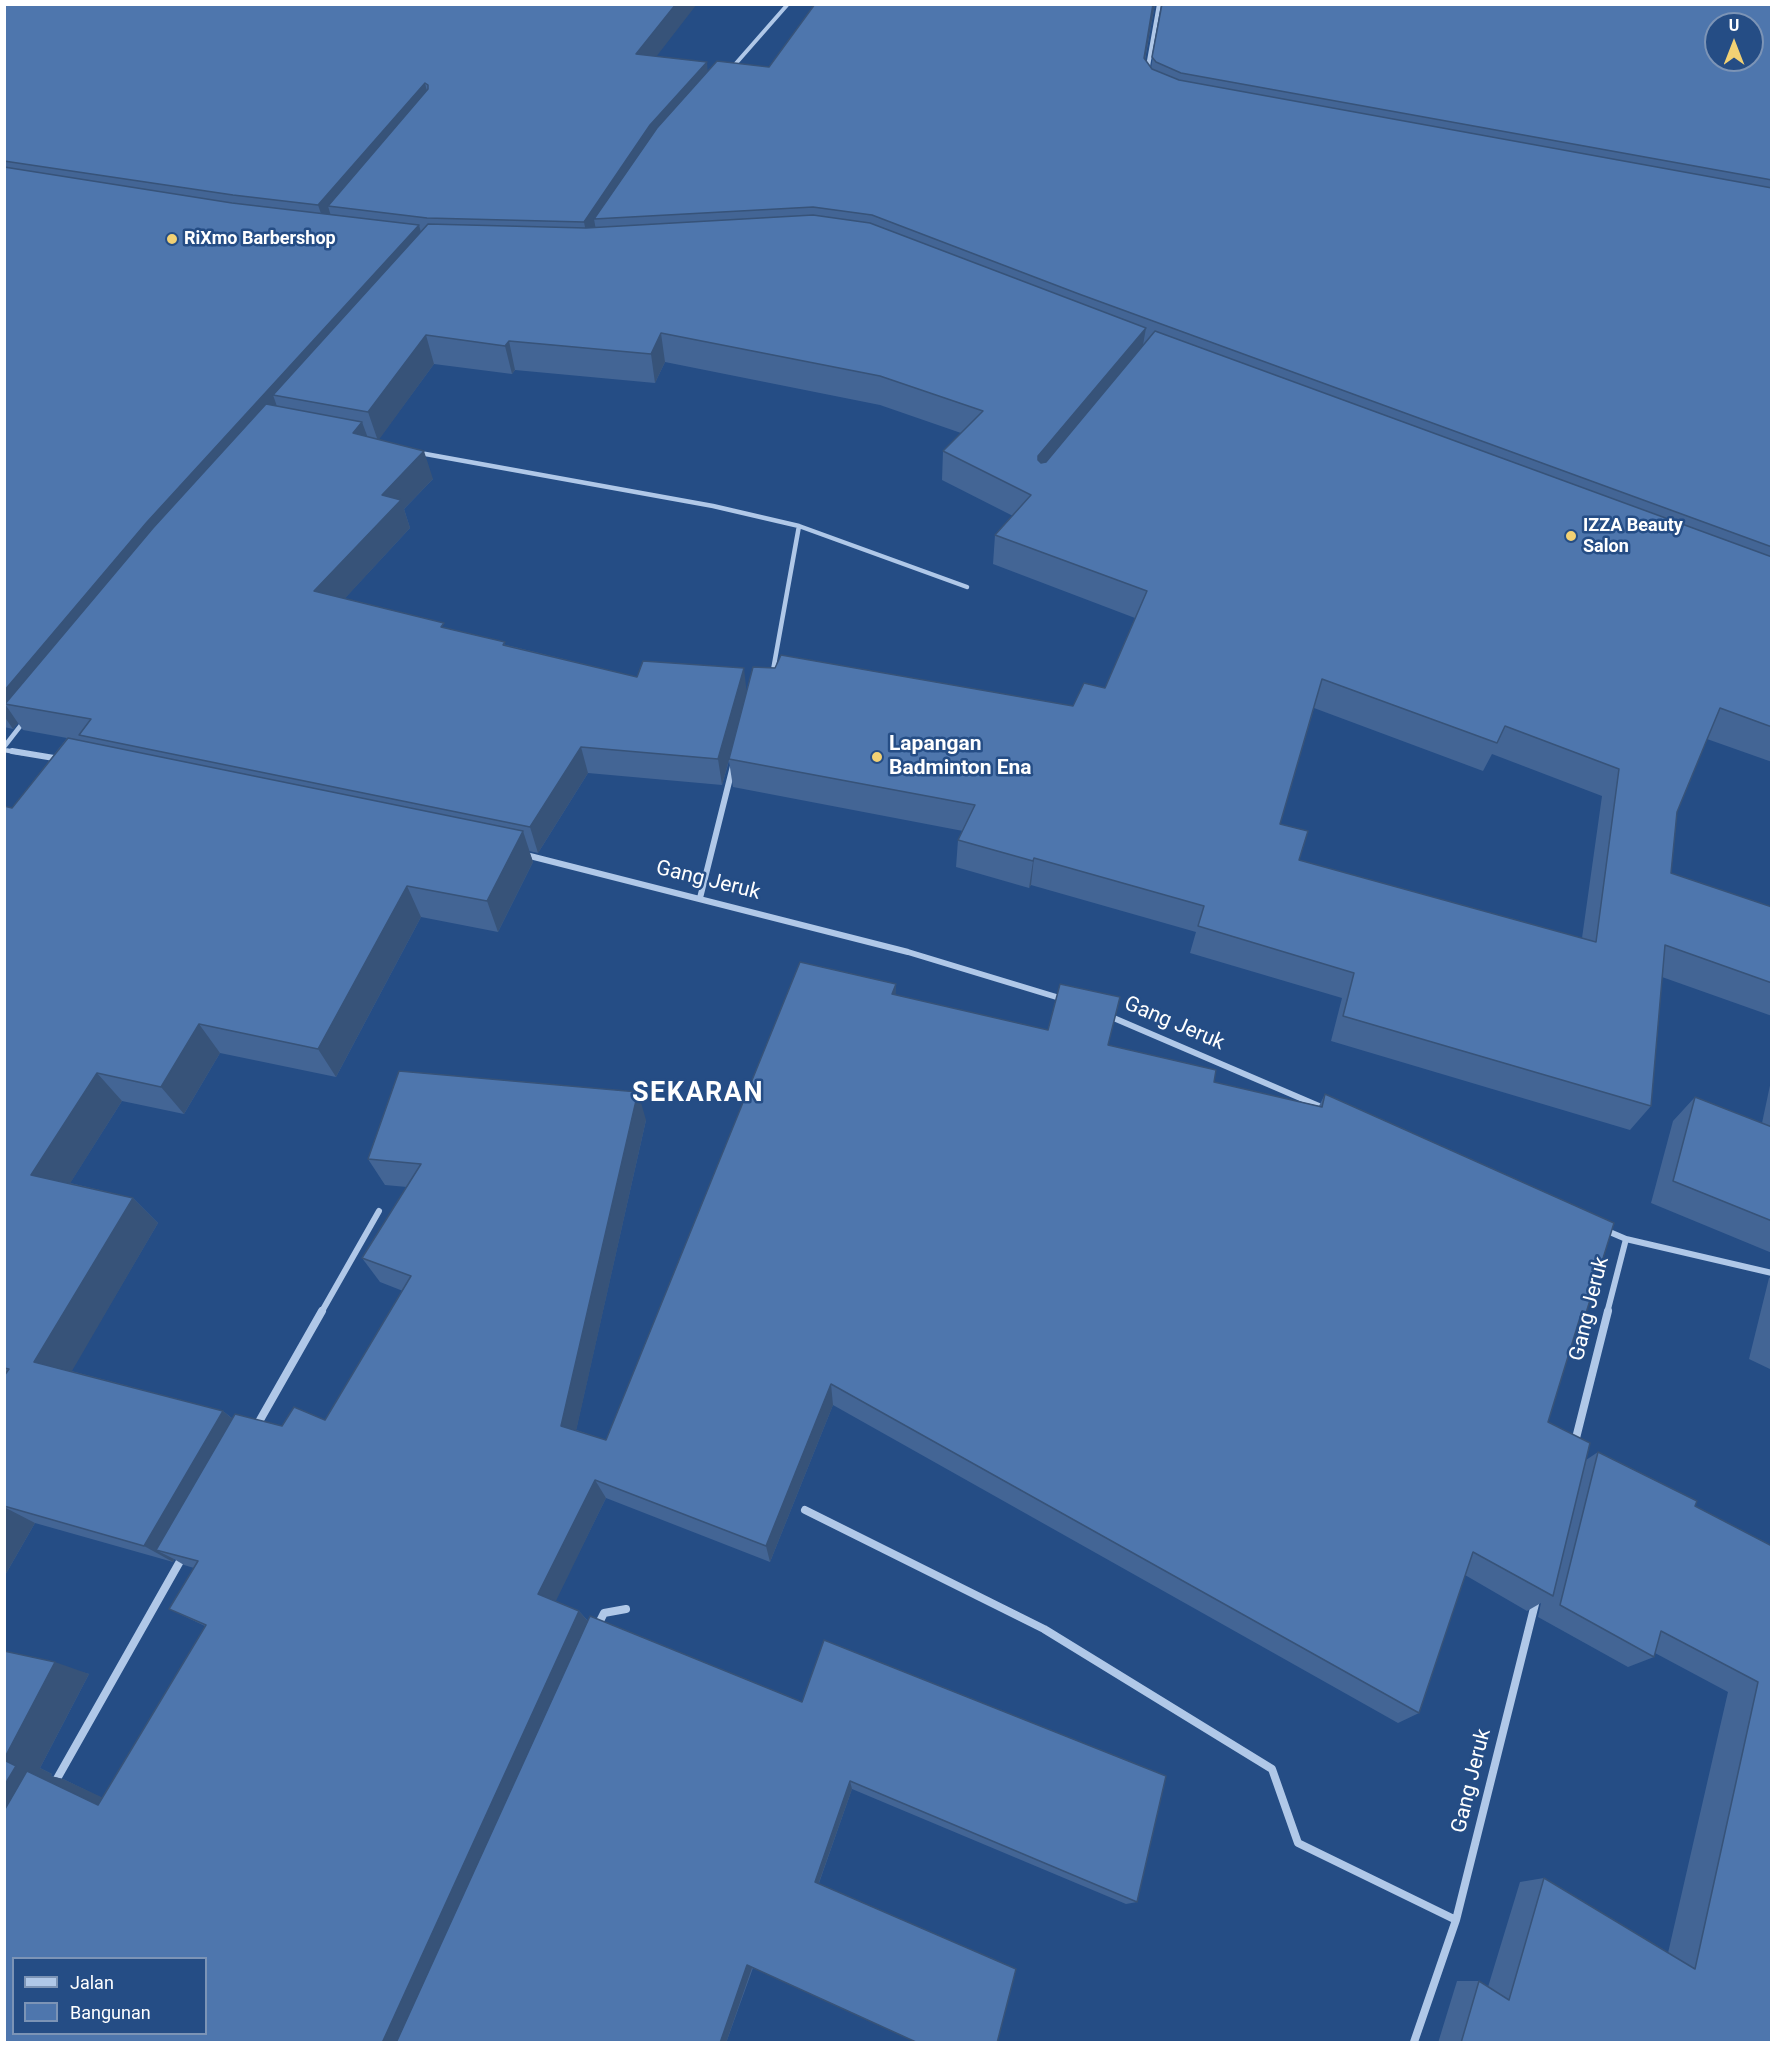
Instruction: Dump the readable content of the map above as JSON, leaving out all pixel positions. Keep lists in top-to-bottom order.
{
  "streets": {
    "street": ["Gang Jeruk"]
  },
  "districts": ["SEKARAN"],
  "places": ["RiXmo Barbershop", "IZZA Beauty Salon", "Lapangan Badminton Ena"],
  "legend": ["Jalan", "Bangunan"],
  "north": "top"
}
